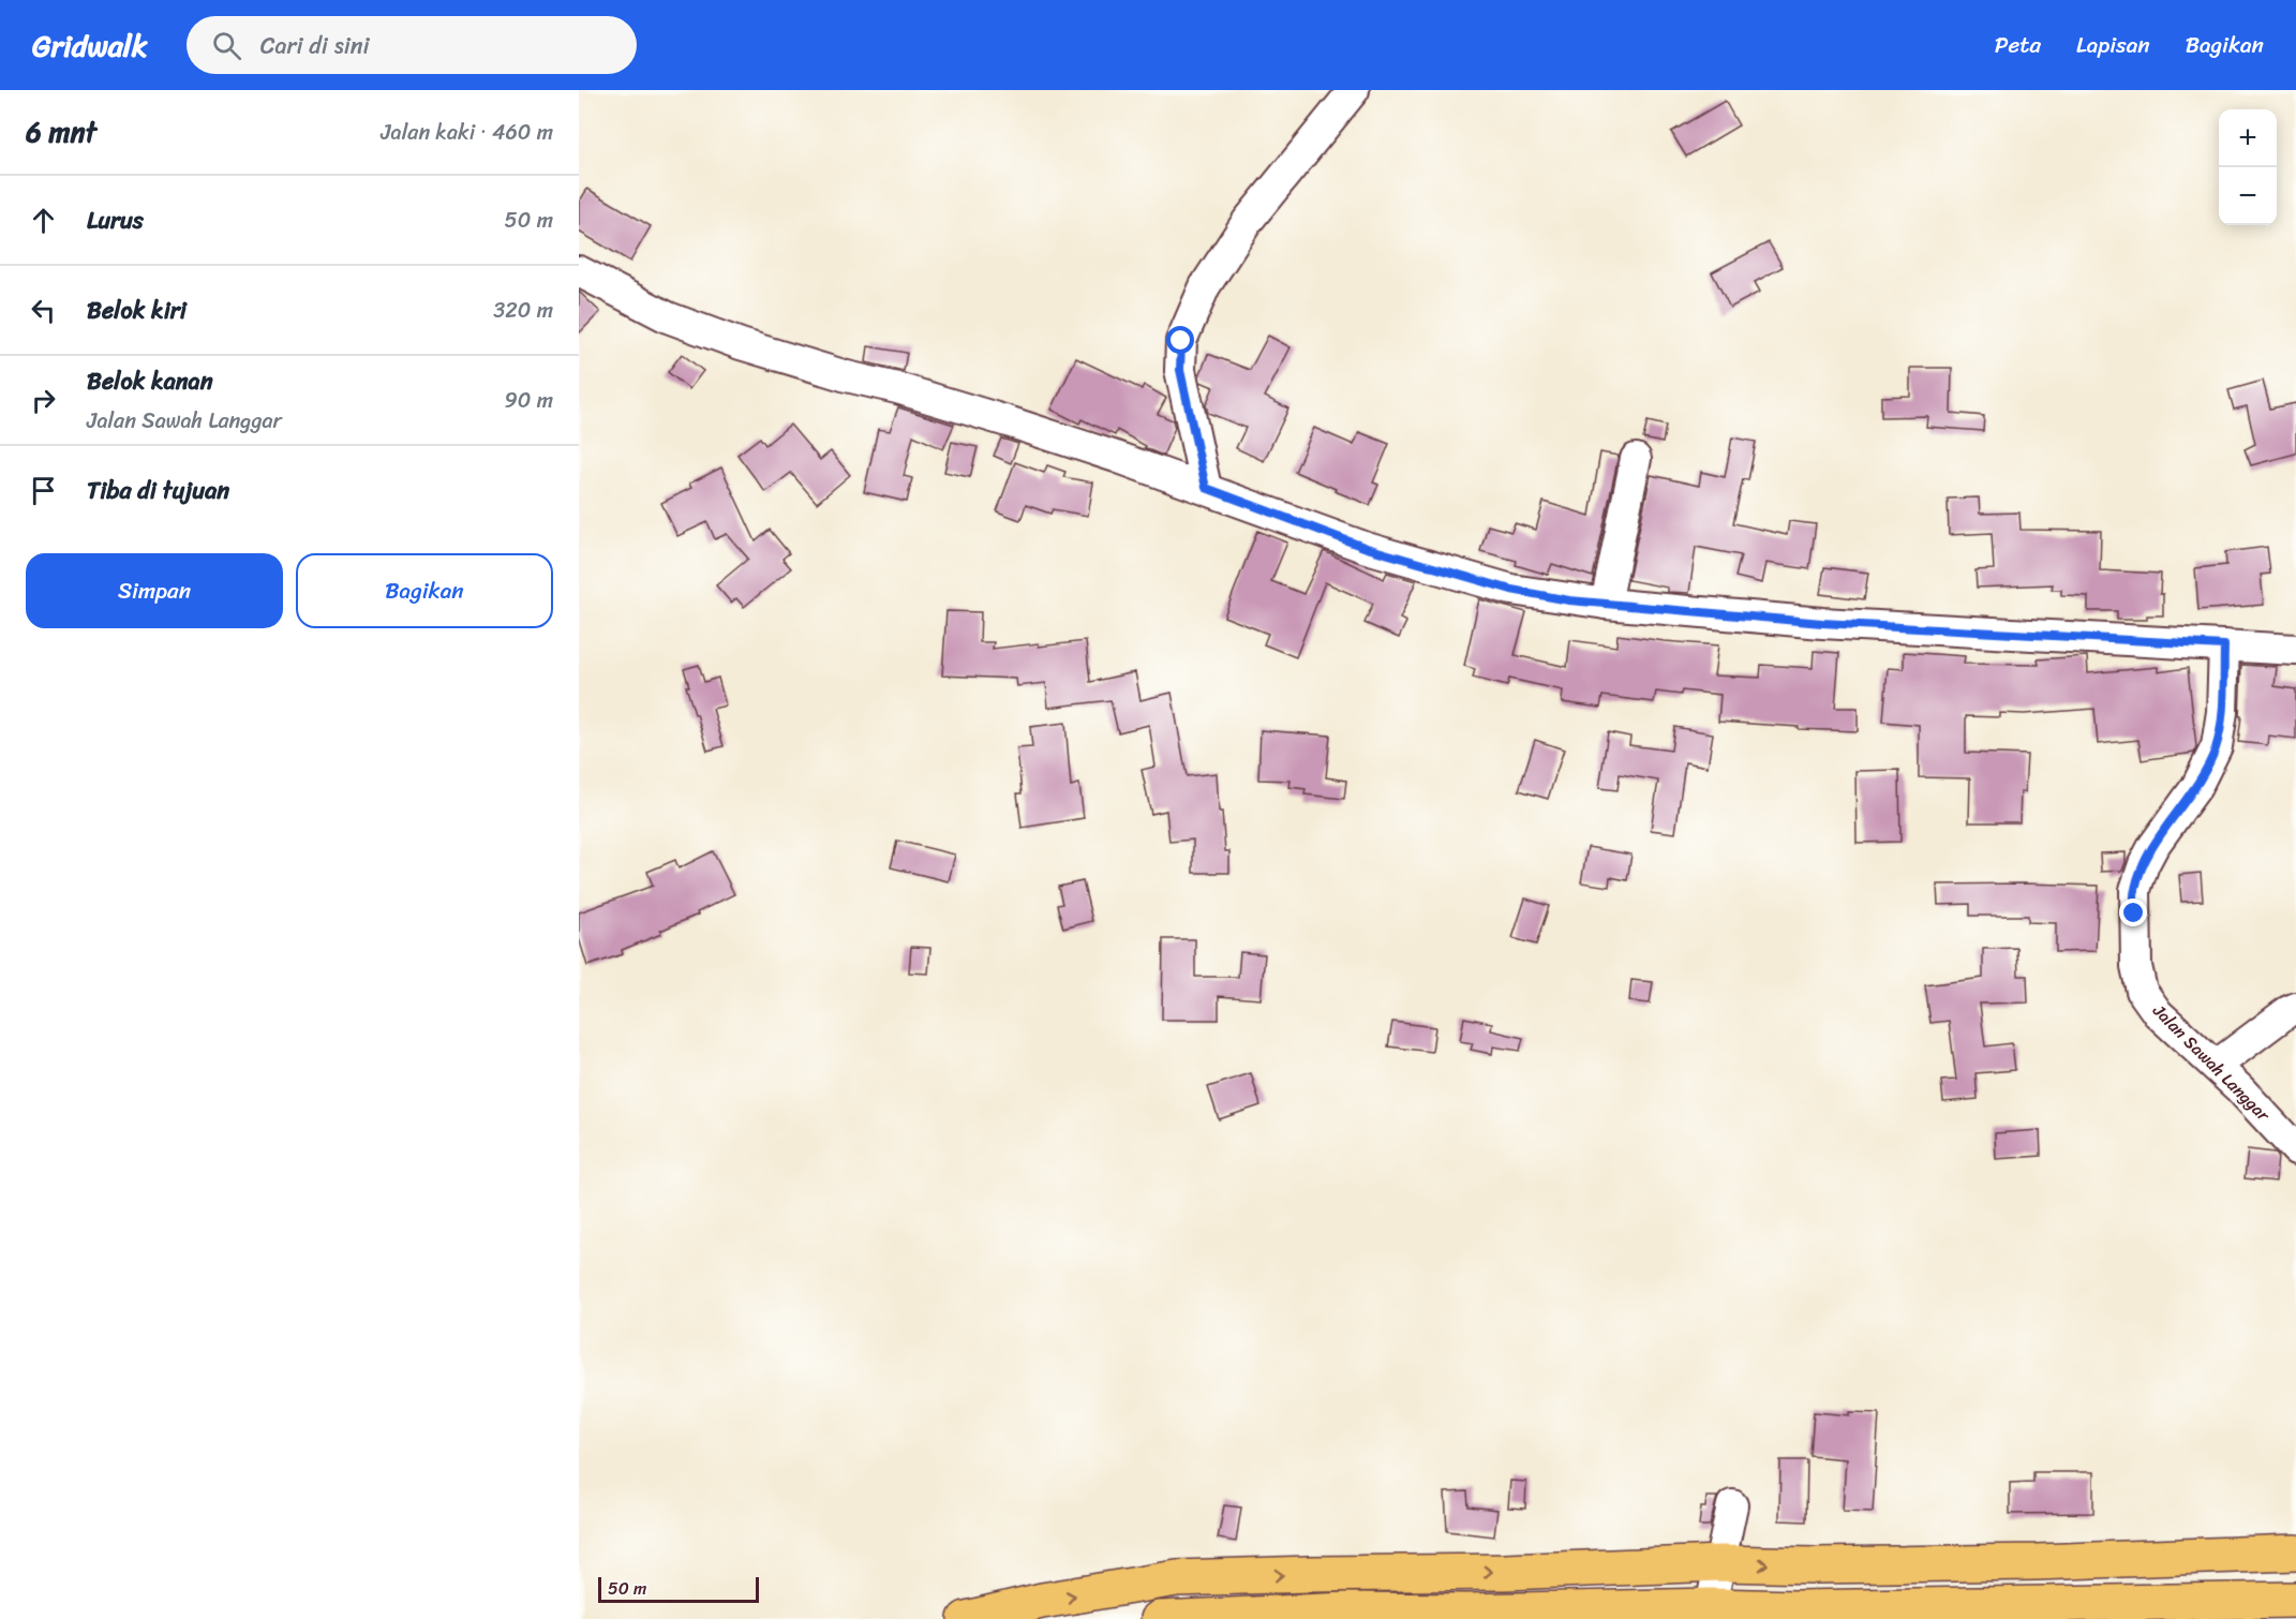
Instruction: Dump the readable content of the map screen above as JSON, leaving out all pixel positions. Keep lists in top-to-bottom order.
{
  "streets": {
    "street": ["Jalan Sawah Langgar"]
  },
  "scale_bar": "50 m",
  "page": {
    "header": "Gridwalk",
    "search": "Cari di sini",
    "nav": ["Peta", "Lapisan", "Bagikan"],
    "heading": ["6 mnt", "Jalan kaki · 460 m"],
    "map_buttons": ["+", "−"],
    "list": [
      ["Lurus", "50 m"],
      ["Belok kiri", "320 m"],
      ["Belok kanan", "Jalan Sawah Langgar", "90 m"],
      "Tiba di tujuan"
    ],
    "buttons": ["Simpan", "Bagikan"],
    "scale": "50 m"
  }
}
